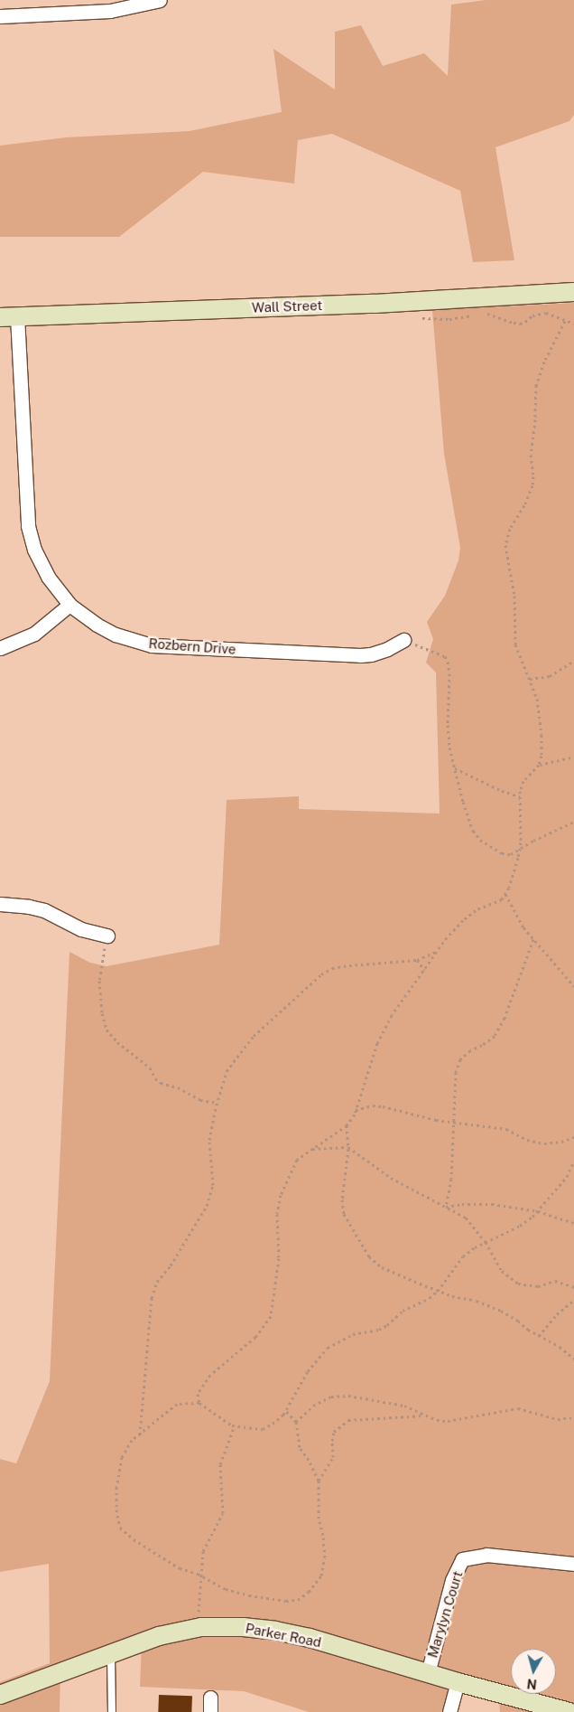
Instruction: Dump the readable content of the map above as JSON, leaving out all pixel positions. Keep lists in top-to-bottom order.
{
  "streets": {
    "street": [
      "Wall Street",
      "Rozbern Drive",
      "Marylyn Court",
      "Parker Road"
    ]
  },
  "crossings": [
    ["Wall Street", "Rozbern Drive"],
    ["Marylyn Court", "Parker Road"]
  ],
  "north": "bottom"
}
